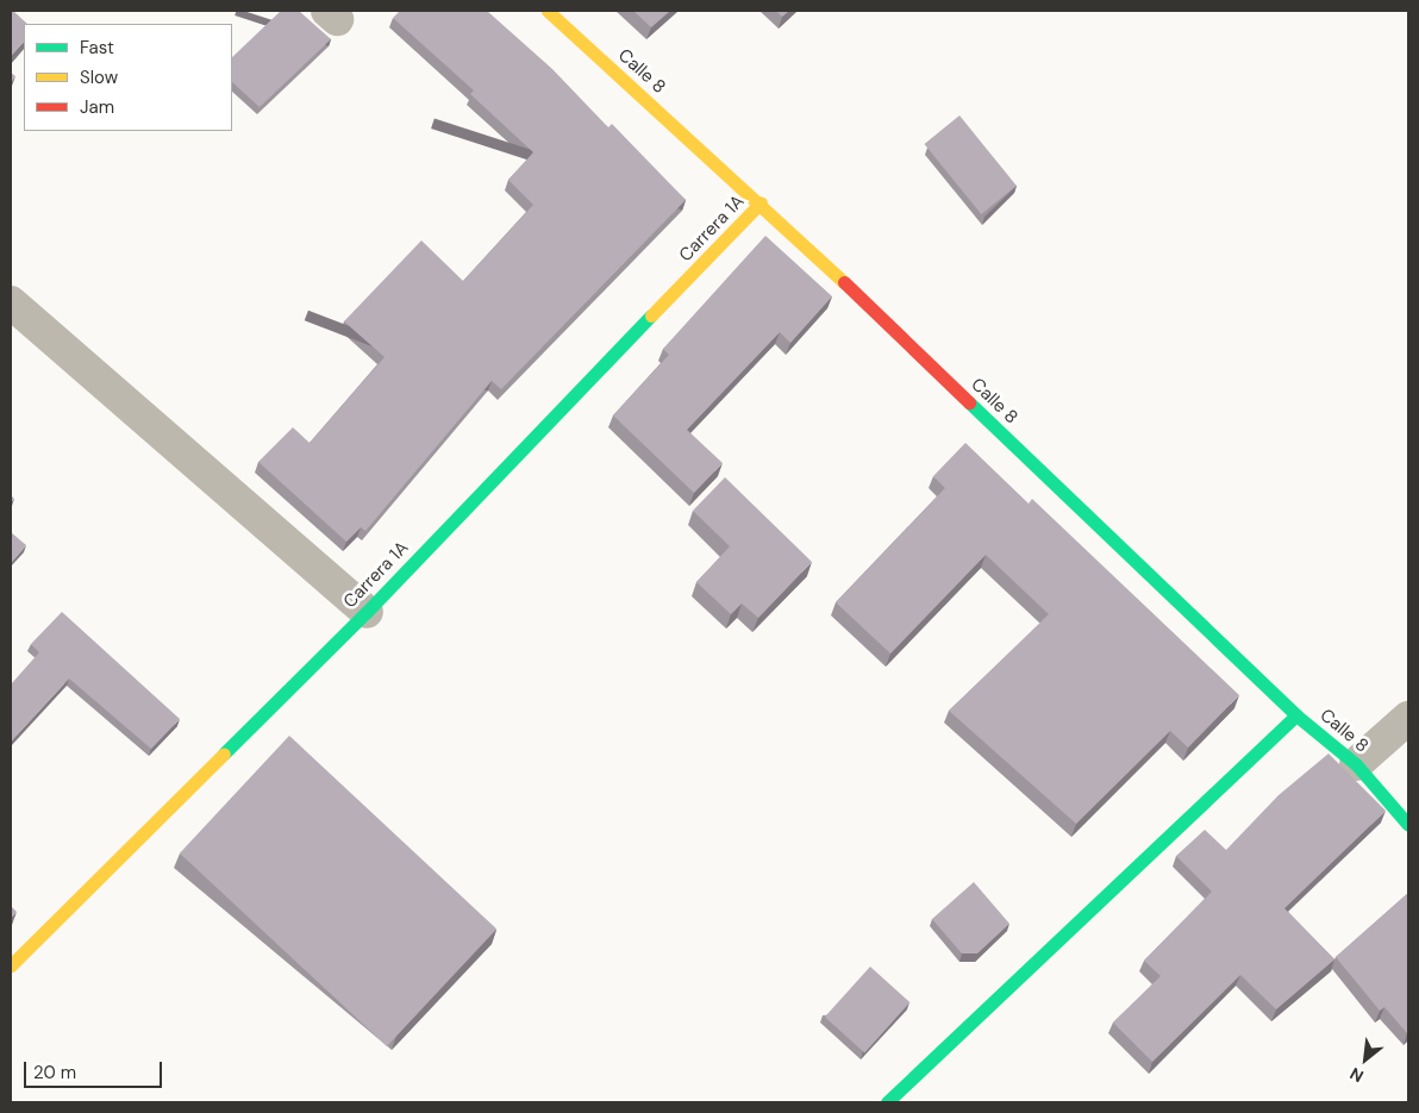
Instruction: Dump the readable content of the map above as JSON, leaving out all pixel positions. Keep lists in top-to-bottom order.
{
  "streets": {
    "street": ["Calle 8", "Carrera 1A"]
  },
  "crossings": [
    ["Calle 8", "Carrera 1A"]
  ],
  "legend": ["Fast", "Slow", "Jam"],
  "scale_bar": "20 m",
  "north": "bottom left"
}
